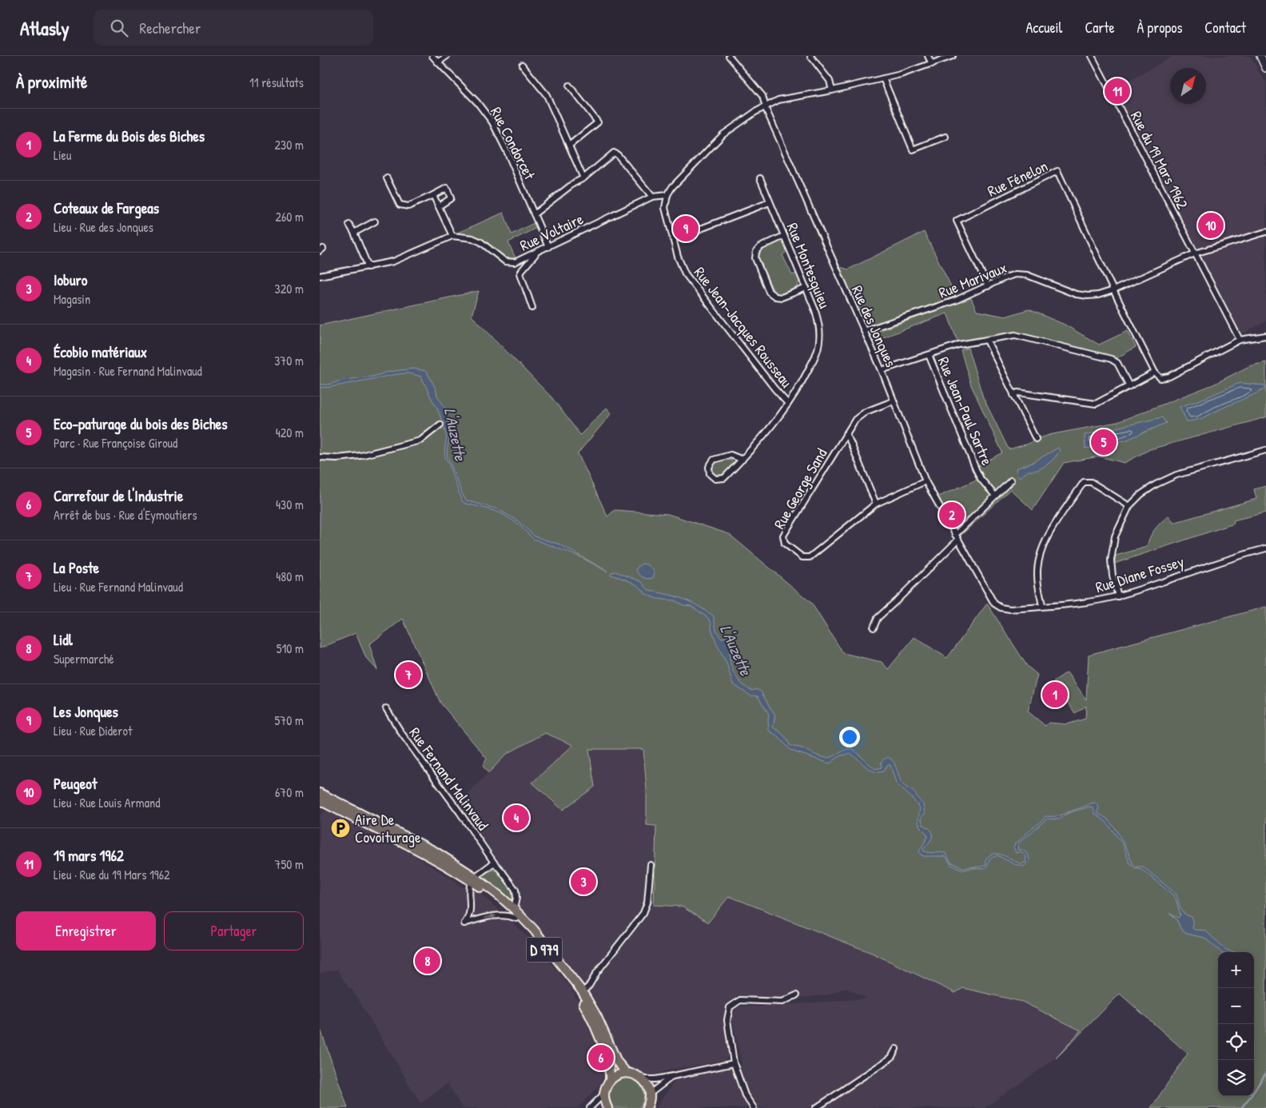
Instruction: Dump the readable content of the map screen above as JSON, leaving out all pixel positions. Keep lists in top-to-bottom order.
{
  "streets": {
    "main road": ["D 979"],
    "street": [
      "Rue Condorcet",
      "Rue du 19 Mars 1962",
      "Rue Fénelon",
      "Rue Voltaire",
      "Rue Montesquieu",
      "Rue Marivaux",
      "Rue des Jonques",
      "Rue Jean-Jacques Rousseau",
      "Rue Jean-Paul Sartre",
      "Rue George Sand",
      "Rue Diane Fossey",
      "Rue Fernand Malinvaud"
    ]
  },
  "crossings": [
    ["Rue Condorcet", "Rue Voltaire"],
    ["Rue du 19 Mars 1962", "Rue Marivaux"],
    ["Rue Fénelon", "Rue Marivaux"],
    ["Rue Voltaire", "Rue Jean-Jacques Rousseau"],
    ["Rue Montesquieu", "Rue Jean-Jacques Rousseau"],
    ["Rue Marivaux", "Rue des Jonques"],
    ["Rue des Jonques", "Rue George Sand"],
    ["Rue des Jonques", "Rue Diane Fossey"],
    ["Rue Fernand Malinvaud", "D 979"]
  ],
  "water": ["L'Auzette"],
  "places": {
    "parking": ["Aire De Covoiturage"]
  },
  "north": "top right",
  "page": {
    "header": "Atlasly",
    "search": "Rechercher",
    "nav": [
      "Accueil",
      "Carte",
      "À propos",
      "Contact"
    ],
    "heading": ["À proximité", "11 résultats"],
    "pins": [
      "11",
      "10",
      "9",
      "5",
      "2",
      "7",
      "1",
      "4",
      "3",
      "8",
      "6"
    ],
    "list": [
      {
        "mark": "1",
        "name": "La Ferme du Bois des Biches",
        "note": "Lieu",
        "value": "230 m"
      },
      {
        "mark": "2",
        "name": "Coteaux de Fargeas",
        "note": "Lieu · Rue des Jonques",
        "value": "260 m"
      },
      {
        "mark": "3",
        "name": "Ioburo",
        "note": "Magasin",
        "value": "320 m"
      },
      {
        "mark": "4",
        "name": "Écobio matériaux",
        "note": "Magasin · Rue Fernand Malinvaud",
        "value": "370 m"
      },
      {
        "mark": "5",
        "name": "Eco-paturage du bois des Biches",
        "note": "Parc · Rue Françoise Giroud",
        "value": "420 m"
      },
      {
        "mark": "6",
        "name": "Carrefour de l'Industrie",
        "note": "Arrêt de bus · Rue d'Eymoutiers",
        "value": "430 m"
      },
      {
        "mark": "7",
        "name": "La Poste",
        "note": "Lieu · Rue Fernand Malinvaud",
        "value": "480 m"
      },
      {
        "mark": "8",
        "name": "Lidl",
        "note": "Supermarché",
        "value": "510 m"
      },
      {
        "mark": "9",
        "name": "Les Jonques",
        "note": "Lieu · Rue Diderot",
        "value": "570 m"
      },
      {
        "mark": "10",
        "name": "Peugeot",
        "note": "Lieu · Rue Louis Armand",
        "value": "670 m"
      },
      {
        "mark": "11",
        "name": "19 mars 1962",
        "note": "Lieu · Rue du 19 Mars 1962",
        "value": "750 m"
      }
    ],
    "buttons": ["Enregistrer", "Partager"],
    "map_buttons": ["+", "−"]
  }
}
